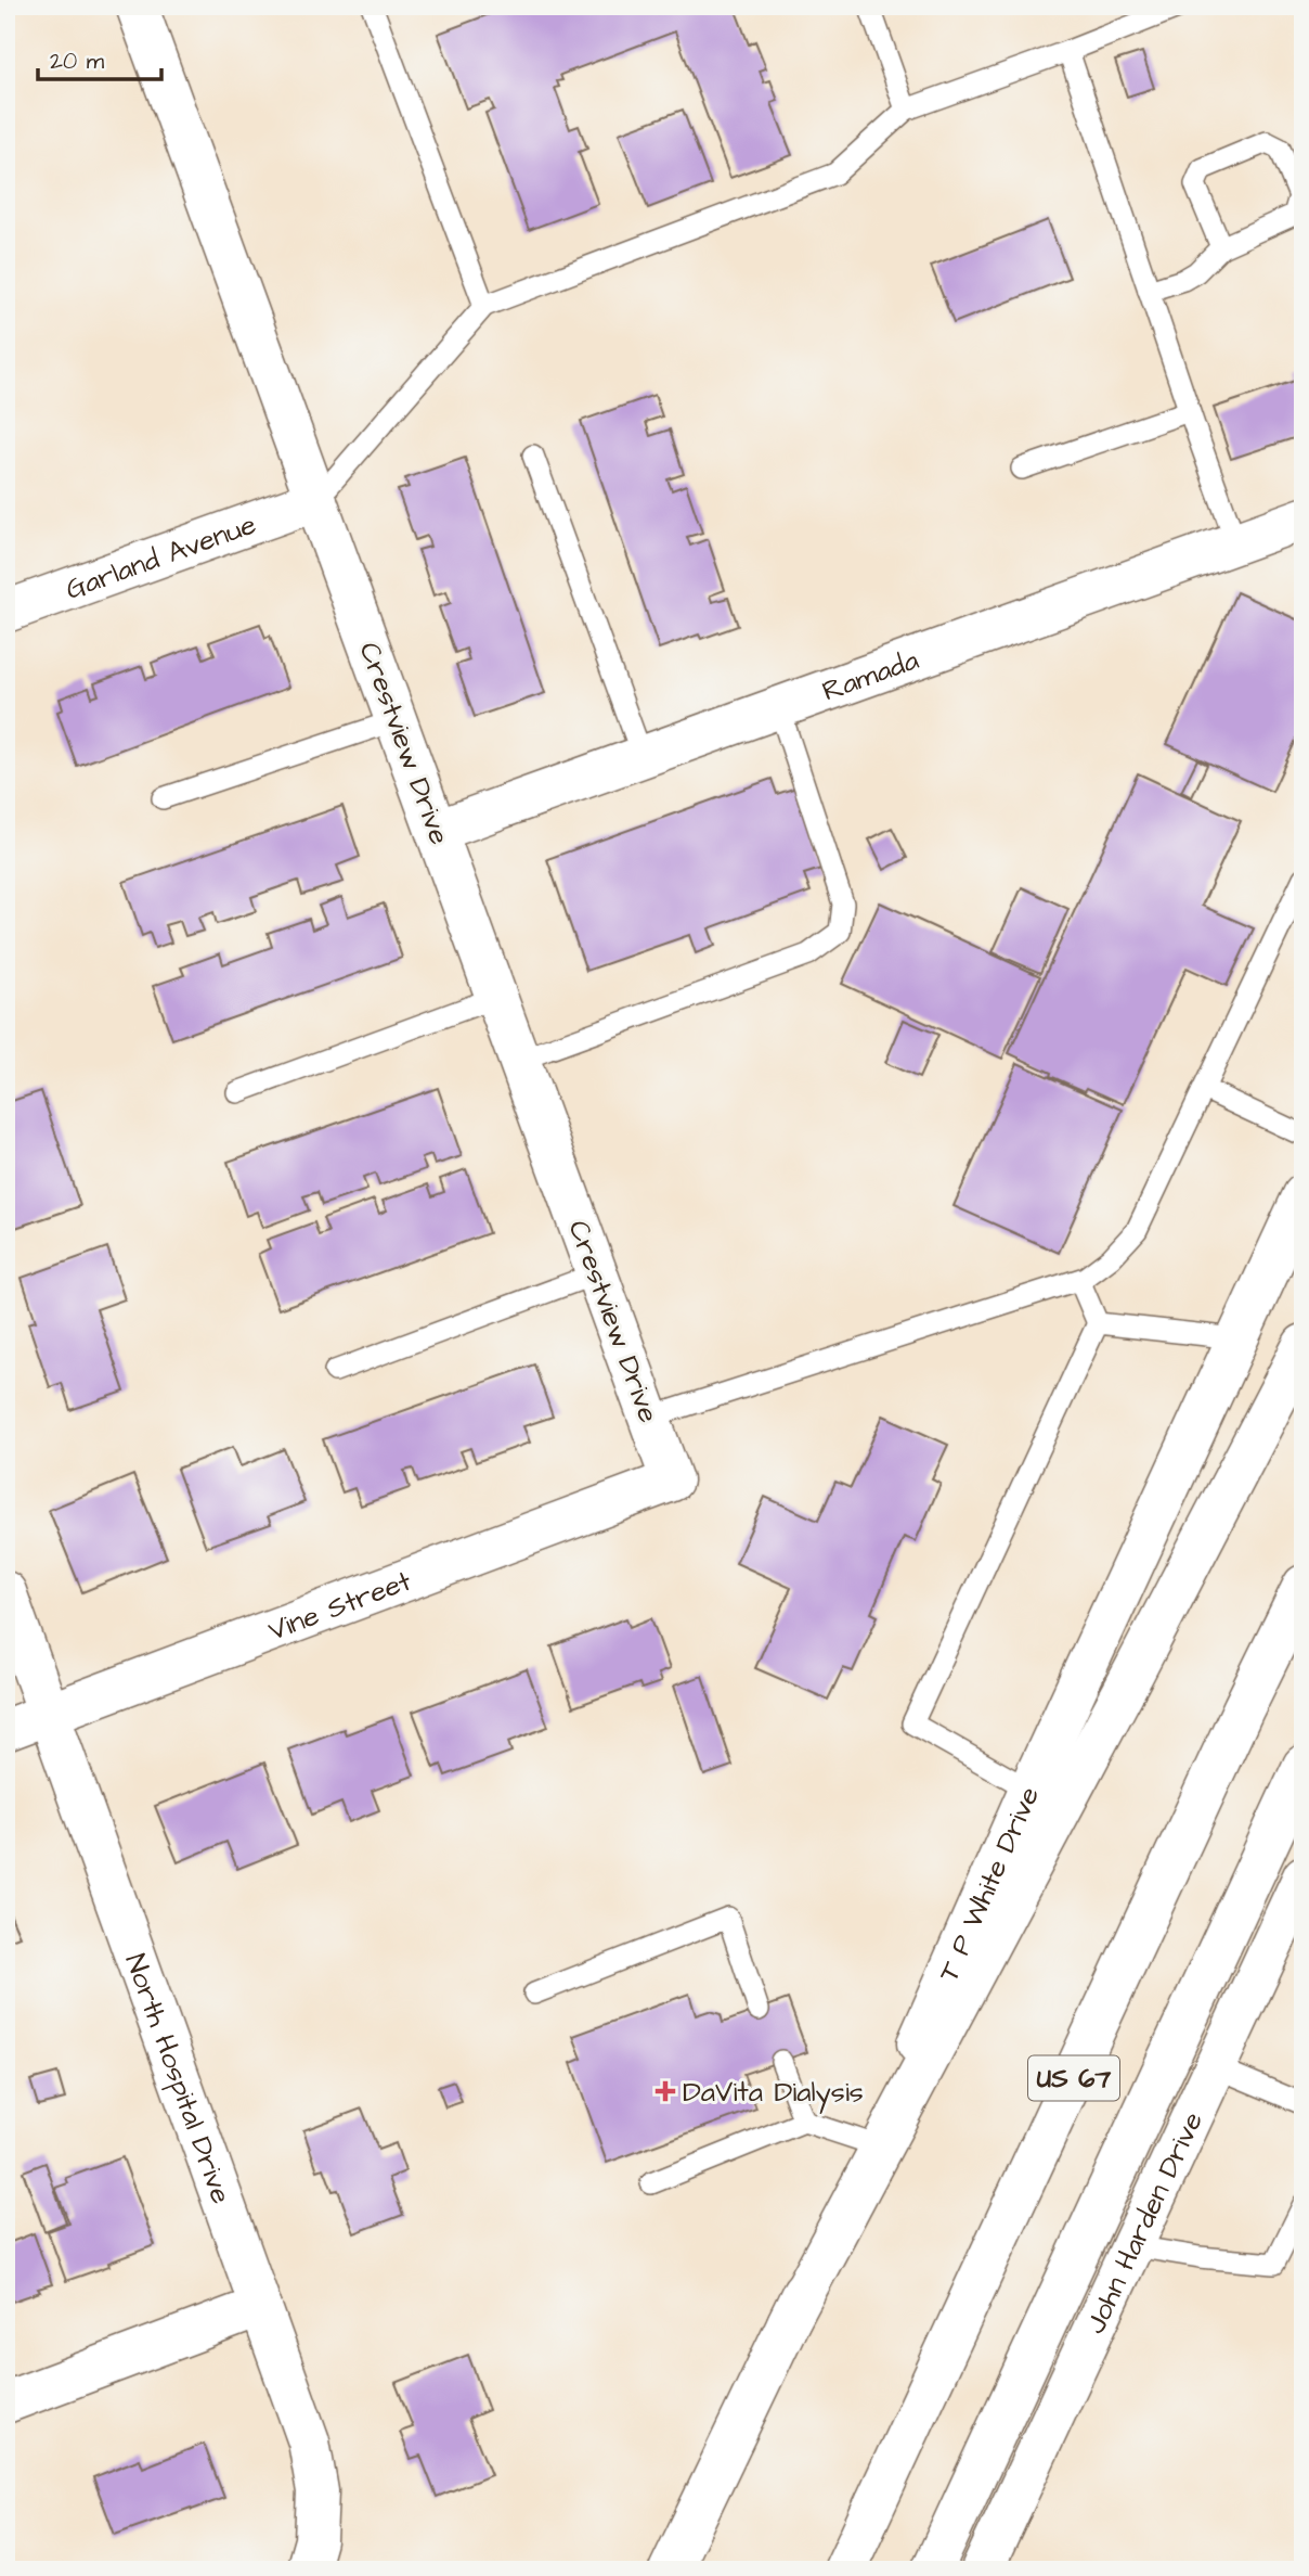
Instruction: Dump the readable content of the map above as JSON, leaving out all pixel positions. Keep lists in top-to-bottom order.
{
  "streets": {
    "main road": [
      "Garland Avenue",
      "Ramada",
      "Crestview Drive",
      "Vine Street",
      "T P White Drive",
      "North Hospital Drive",
      "US 67",
      "John Harden Drive"
    ]
  },
  "crossings": [
    ["Garland Avenue", "Crestview Drive"],
    ["Ramada", "Crestview Drive"],
    ["Crestview Drive", "Vine Street"],
    ["Vine Street", "North Hospital Drive"]
  ],
  "places": {
    "health": ["DaVita Dialysis"]
  },
  "scale_bar": "20 m"
}
